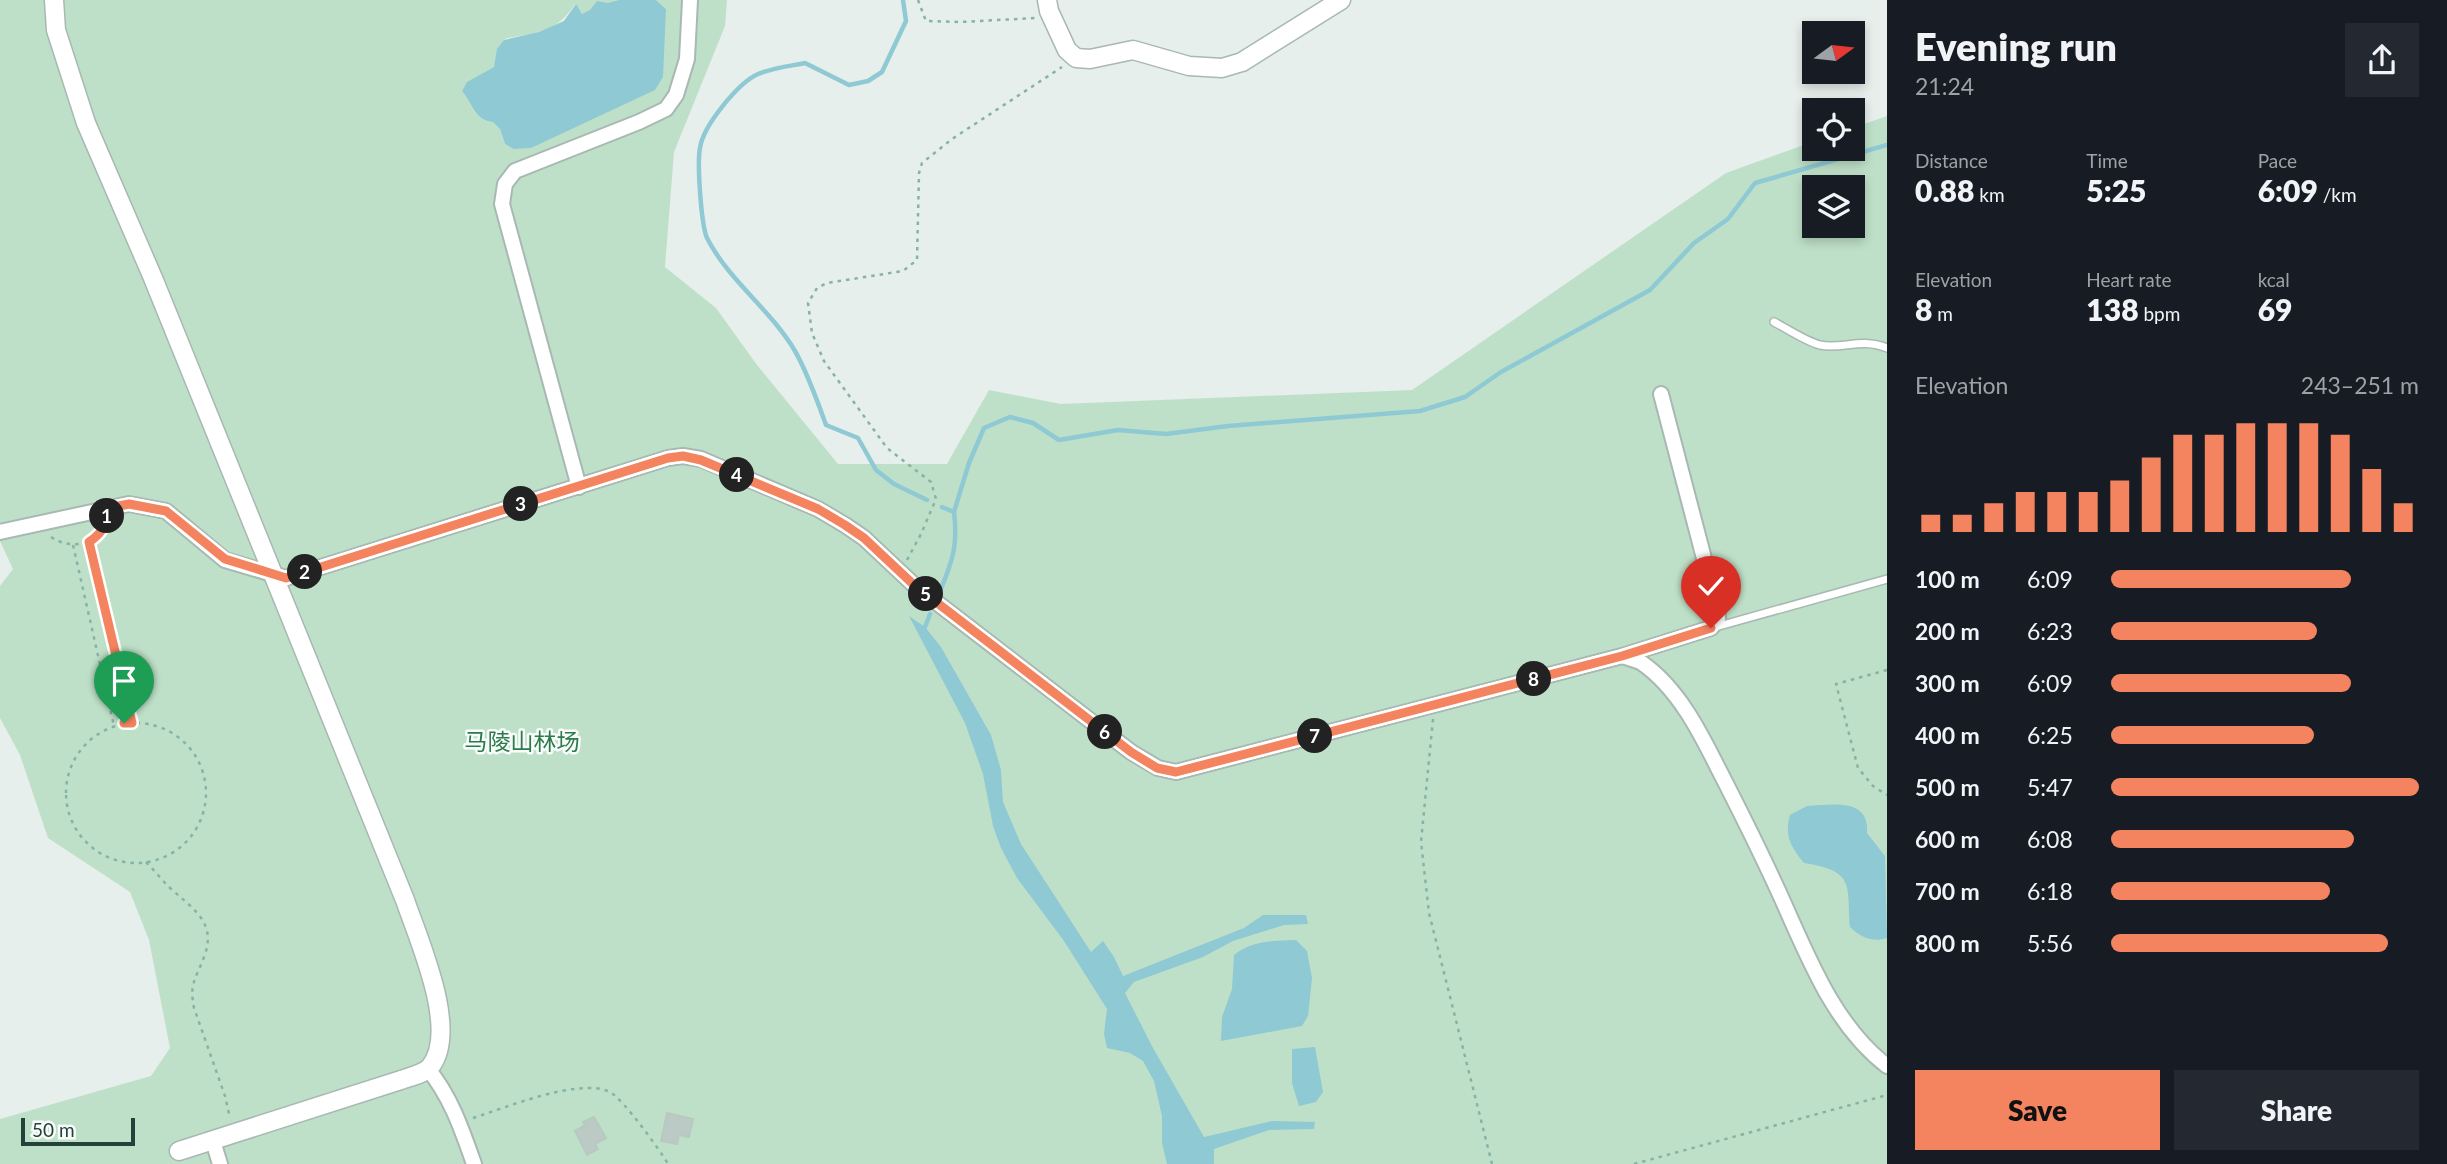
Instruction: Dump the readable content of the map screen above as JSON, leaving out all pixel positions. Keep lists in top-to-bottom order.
{
  "parks": ["马陵山林场"],
  "scale_bar": "50 m",
  "north": "right",
  "page": {
    "heading": ["Evening run", "21:24"],
    "stats": [
      ["Distance", "0.88 km"],
      ["Time", "5:25"],
      ["Pace", "6:09 /km"],
      ["Elevation", "8 m"],
      ["Heart rate", "138 bpm"],
      ["kcal", "69"]
    ],
    "chart": ["Elevation", "243–251 m"],
    "pins": [
      "4",
      "3",
      "1",
      "2",
      "5",
      "8",
      "6",
      "7"
    ],
    "list": [
      {
        "name": "100 m",
        "note": "6:09"
      },
      {
        "name": "200 m",
        "note": "6:23"
      },
      {
        "name": "300 m",
        "note": "6:09"
      },
      {
        "name": "400 m",
        "note": "6:25"
      },
      {
        "name": "500 m",
        "note": "5:47"
      },
      {
        "name": "600 m",
        "note": "6:08"
      },
      {
        "name": "700 m",
        "note": "6:18"
      },
      {
        "name": "800 m",
        "note": "5:56"
      }
    ],
    "buttons": ["Save", "Share"],
    "scale": "50 m"
  }
}
